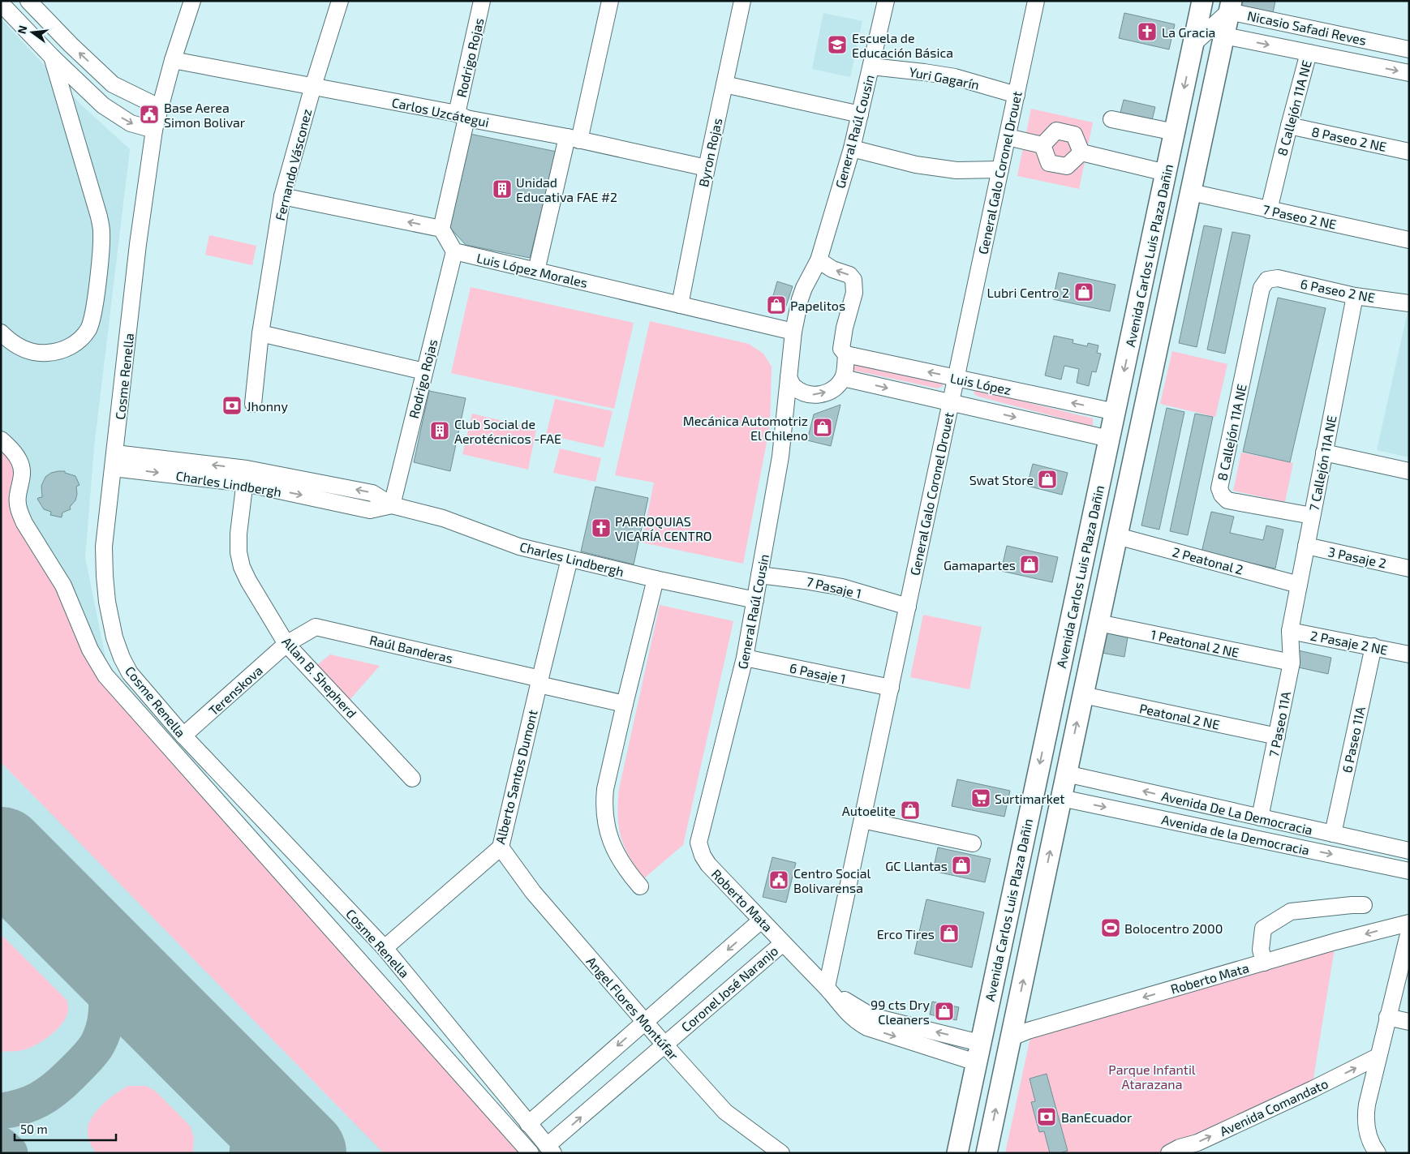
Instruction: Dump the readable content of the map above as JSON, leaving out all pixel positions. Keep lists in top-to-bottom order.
{
  "streets": {
    "main road": ["Avenida Carlos Luis Plaza Dañin"],
    "street": [
      "Nicasio Safadi Reves",
      "Rodrigo Rojas",
      "Yuri Gagarín",
      "8 Callejón 11A NE",
      "Carlos Uzcátegui",
      "General Raúl Cousin",
      "8 Paseo 2 NE",
      "Byron Rojas",
      "Fernando Vásconez",
      "General Galo Coronel Drouet",
      "7 Paseo 2 NE",
      "Luis López Morales",
      "6 Paseo 2 NE",
      "Cosme Renella",
      "Luis López",
      "7 Callejón 11A NE",
      "Charles Lindbergh",
      "3 Pasaje 2",
      "2 Peatonal 2",
      "7 Pasaje 1",
      "2 Pasaje 2 NE",
      "1 Peatonal 2 NE",
      "Raúl Banderas",
      "6 Pasaje 1",
      "Allan B. Shepherd",
      "Terenskova",
      "Peatonal 2 NE",
      "7 Paseo 11A",
      "6 Paseo 11A",
      "Alberto Santos Dumont",
      "Avenida De La Democracia",
      "Avenida de la Democracia",
      "Roberto Mata",
      "Coronel José Naranjo",
      "Angel Flores Montúfar",
      "Avenida Comandato"
    ]
  },
  "crossings": [
    ["Nicasio Safadi Reves", "8 Callejón 11A NE"],
    ["Nicasio Safadi Reves", "Avenida Carlos Luis Plaza Dañin"],
    ["Rodrigo Rojas", "Carlos Uzcátegui"],
    ["Rodrigo Rojas", "Luis López Morales"],
    ["Rodrigo Rojas", "Charles Lindbergh"],
    ["Yuri Gagarín", "General Raúl Cousin"],
    ["Yuri Gagarín", "General Galo Coronel Drouet"],
    ["8 Callejón 11A NE", "8 Paseo 2 NE"],
    ["8 Callejón 11A NE", "7 Paseo 2 NE"],
    ["8 Callejón 11A NE", "6 Paseo 2 NE"],
    ["8 Callejón 11A NE", "7 Callejón 11A NE"],
    ["Carlos Uzcátegui", "Byron Rojas"],
    ["Carlos Uzcátegui", "Fernando Vásconez"],
    ["Carlos Uzcátegui", "Cosme Renella"],
    ["General Raúl Cousin", "Luis López Morales"],
    ["General Raúl Cousin", "Charles Lindbergh"],
    ["General Raúl Cousin", "7 Pasaje 1"],
    ["General Raúl Cousin", "6 Pasaje 1"],
    ["General Raúl Cousin", "Roberto Mata"],
    ["Byron Rojas", "Luis López Morales"],
    ["General Galo Coronel Drouet", "Luis López"],
    ["General Galo Coronel Drouet", "7 Pasaje 1"],
    ["General Galo Coronel Drouet", "6 Pasaje 1"],
    ["General Galo Coronel Drouet", "Roberto Mata"],
    ["Avenida Carlos Luis Plaza Dañin", "Luis López"],
    ["Avenida Carlos Luis Plaza Dañin", "Roberto Mata"],
    ["6 Paseo 2 NE", "7 Callejón 11A NE"],
    ["Cosme Renella", "Charles Lindbergh"],
    ["Cosme Renella", "Terenskova"],
    ["Cosme Renella", "Alberto Santos Dumont"],
    ["Cosme Renella", "Coronel José Naranjo"],
    ["7 Callejón 11A NE", "3 Pasaje 2"],
    ["7 Callejón 11A NE", "2 Peatonal 2"],
    ["7 Callejón 11A NE", "2 Pasaje 2 NE"],
    ["7 Callejón 11A NE", "7 Paseo 11A"],
    ["Charles Lindbergh", "Allan B. Shepherd"],
    ["Charles Lindbergh", "Alberto Santos Dumont"],
    ["2 Pasaje 2 NE", "7 Paseo 11A"],
    ["2 Pasaje 2 NE", "6 Paseo 11A"],
    ["1 Peatonal 2 NE", "7 Paseo 11A"],
    ["Raúl Banderas", "Allan B. Shepherd"],
    ["Raúl Banderas", "Terenskova"],
    ["Raúl Banderas", "Alberto Santos Dumont"],
    ["Allan B. Shepherd", "Terenskova"],
    ["Peatonal 2 NE", "7 Paseo 11A"],
    ["7 Paseo 11A", "Avenida De La Democracia"],
    ["6 Paseo 11A", "Avenida De La Democracia"],
    ["Alberto Santos Dumont", "Angel Flores Montúfar"],
    ["Roberto Mata", "Coronel José Naranjo"],
    ["Coronel José Naranjo", "Angel Flores Montúfar"]
  ],
  "one_way": [
    "Avenida De La Democracia",
    "Avenida de la Democracia",
    "Roberto Mata",
    "Avenida Comandato"
  ],
  "parks": ["Parque Infantil Atarazana"],
  "places": {
    "church": ["La Gracia", "PARROQUIAS VICARÍA CENTRO"],
    "school or university": ["Escuela de Educación Básica"],
    "public building": ["Base Aerea Simon Bolivar", "Centro Social Bolivarensa"],
    "building": ["Unidad Educativa FAE #2", "Club Social de Aerotécnicos -FAE"],
    "shop": [
      "Lubri Centro 2",
      "Papelitos",
      "Mecánica Automotriz El Chileno",
      "Swat Store",
      "Gamapartes",
      "Autoelite",
      "GC Llantas",
      "Erco Tires",
      "99 cts Dry Cleaners"
    ],
    "bank": ["Jhonny", "BanEcuador"],
    "supermarket": ["Surtimarket"],
    "sports": ["Bolocentro 2000"]
  },
  "scale_bar": "50 m",
  "north": "left"
}
